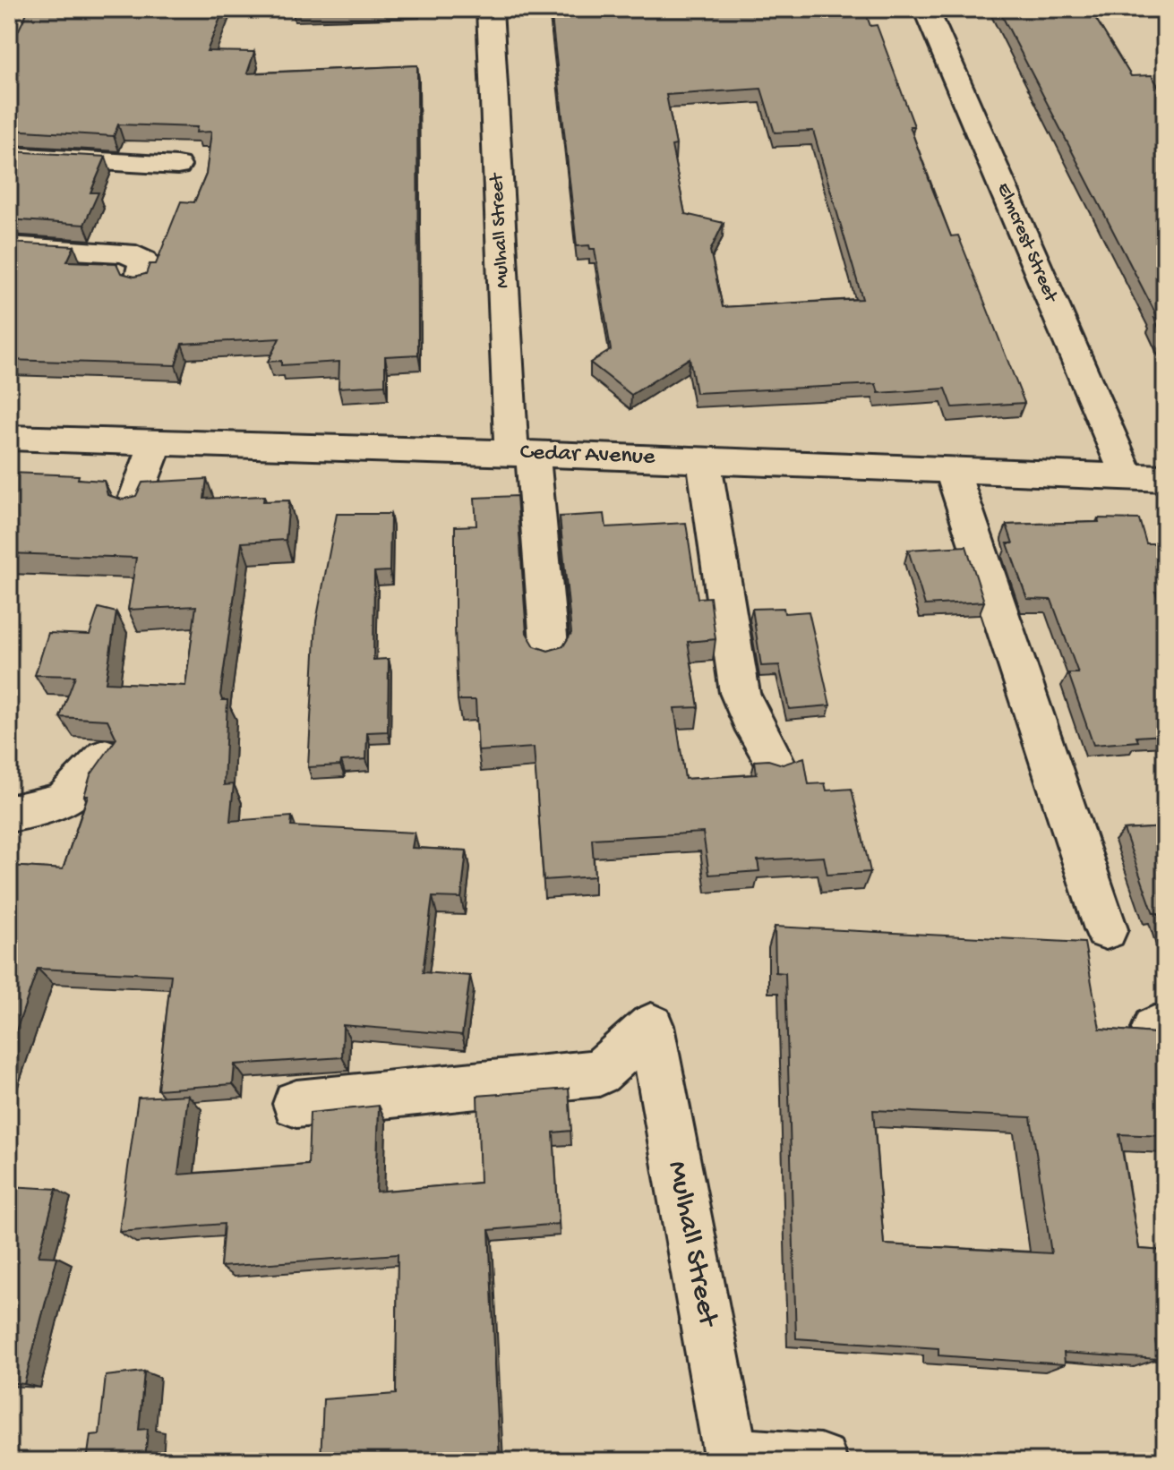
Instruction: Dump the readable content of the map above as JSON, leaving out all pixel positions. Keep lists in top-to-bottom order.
{
  "streets": {
    "street": ["Mulhall Street", "Elmcrest Street", "Cedar Avenue"]
  },
  "crossings": [
    ["Mulhall Street", "Cedar Avenue"],
    ["Elmcrest Street", "Cedar Avenue"]
  ]
}
